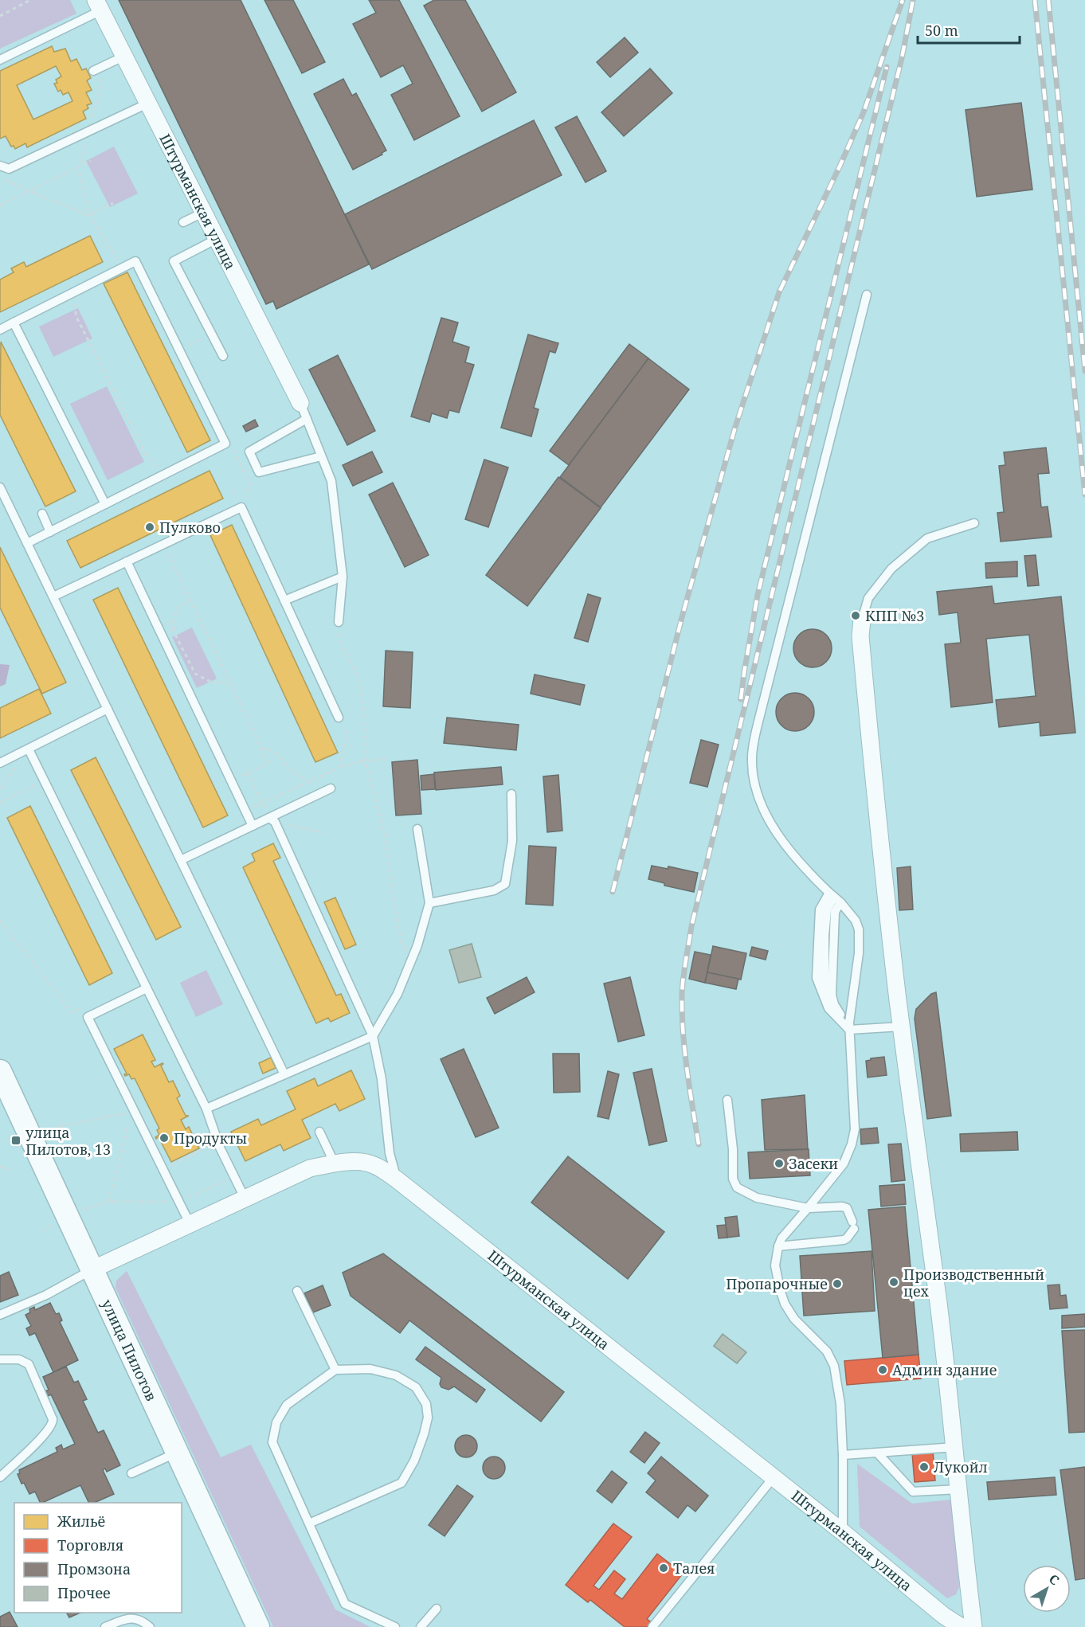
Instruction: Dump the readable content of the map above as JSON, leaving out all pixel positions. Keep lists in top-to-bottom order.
{
  "streets": {
    "street": ["Штурманская улица", "улица Пилотов"]
  },
  "crossings": [
    ["Штурманская улица", "улица Пилотов"]
  ],
  "places": {
    "other": [
      "Пулково",
      "КПП №3",
      "Продукты",
      "Засеки",
      "Производственный цех",
      "Пропарочные",
      "Админ здание",
      "Лукойл",
      "Талея"
    ],
    "transit": ["улица Пилотов, 13"]
  },
  "legend": [
    "Жильё",
    "Торговля",
    "Промзона",
    "Прочее"
  ],
  "scale_bar": "50 m",
  "north": "top right"
}
